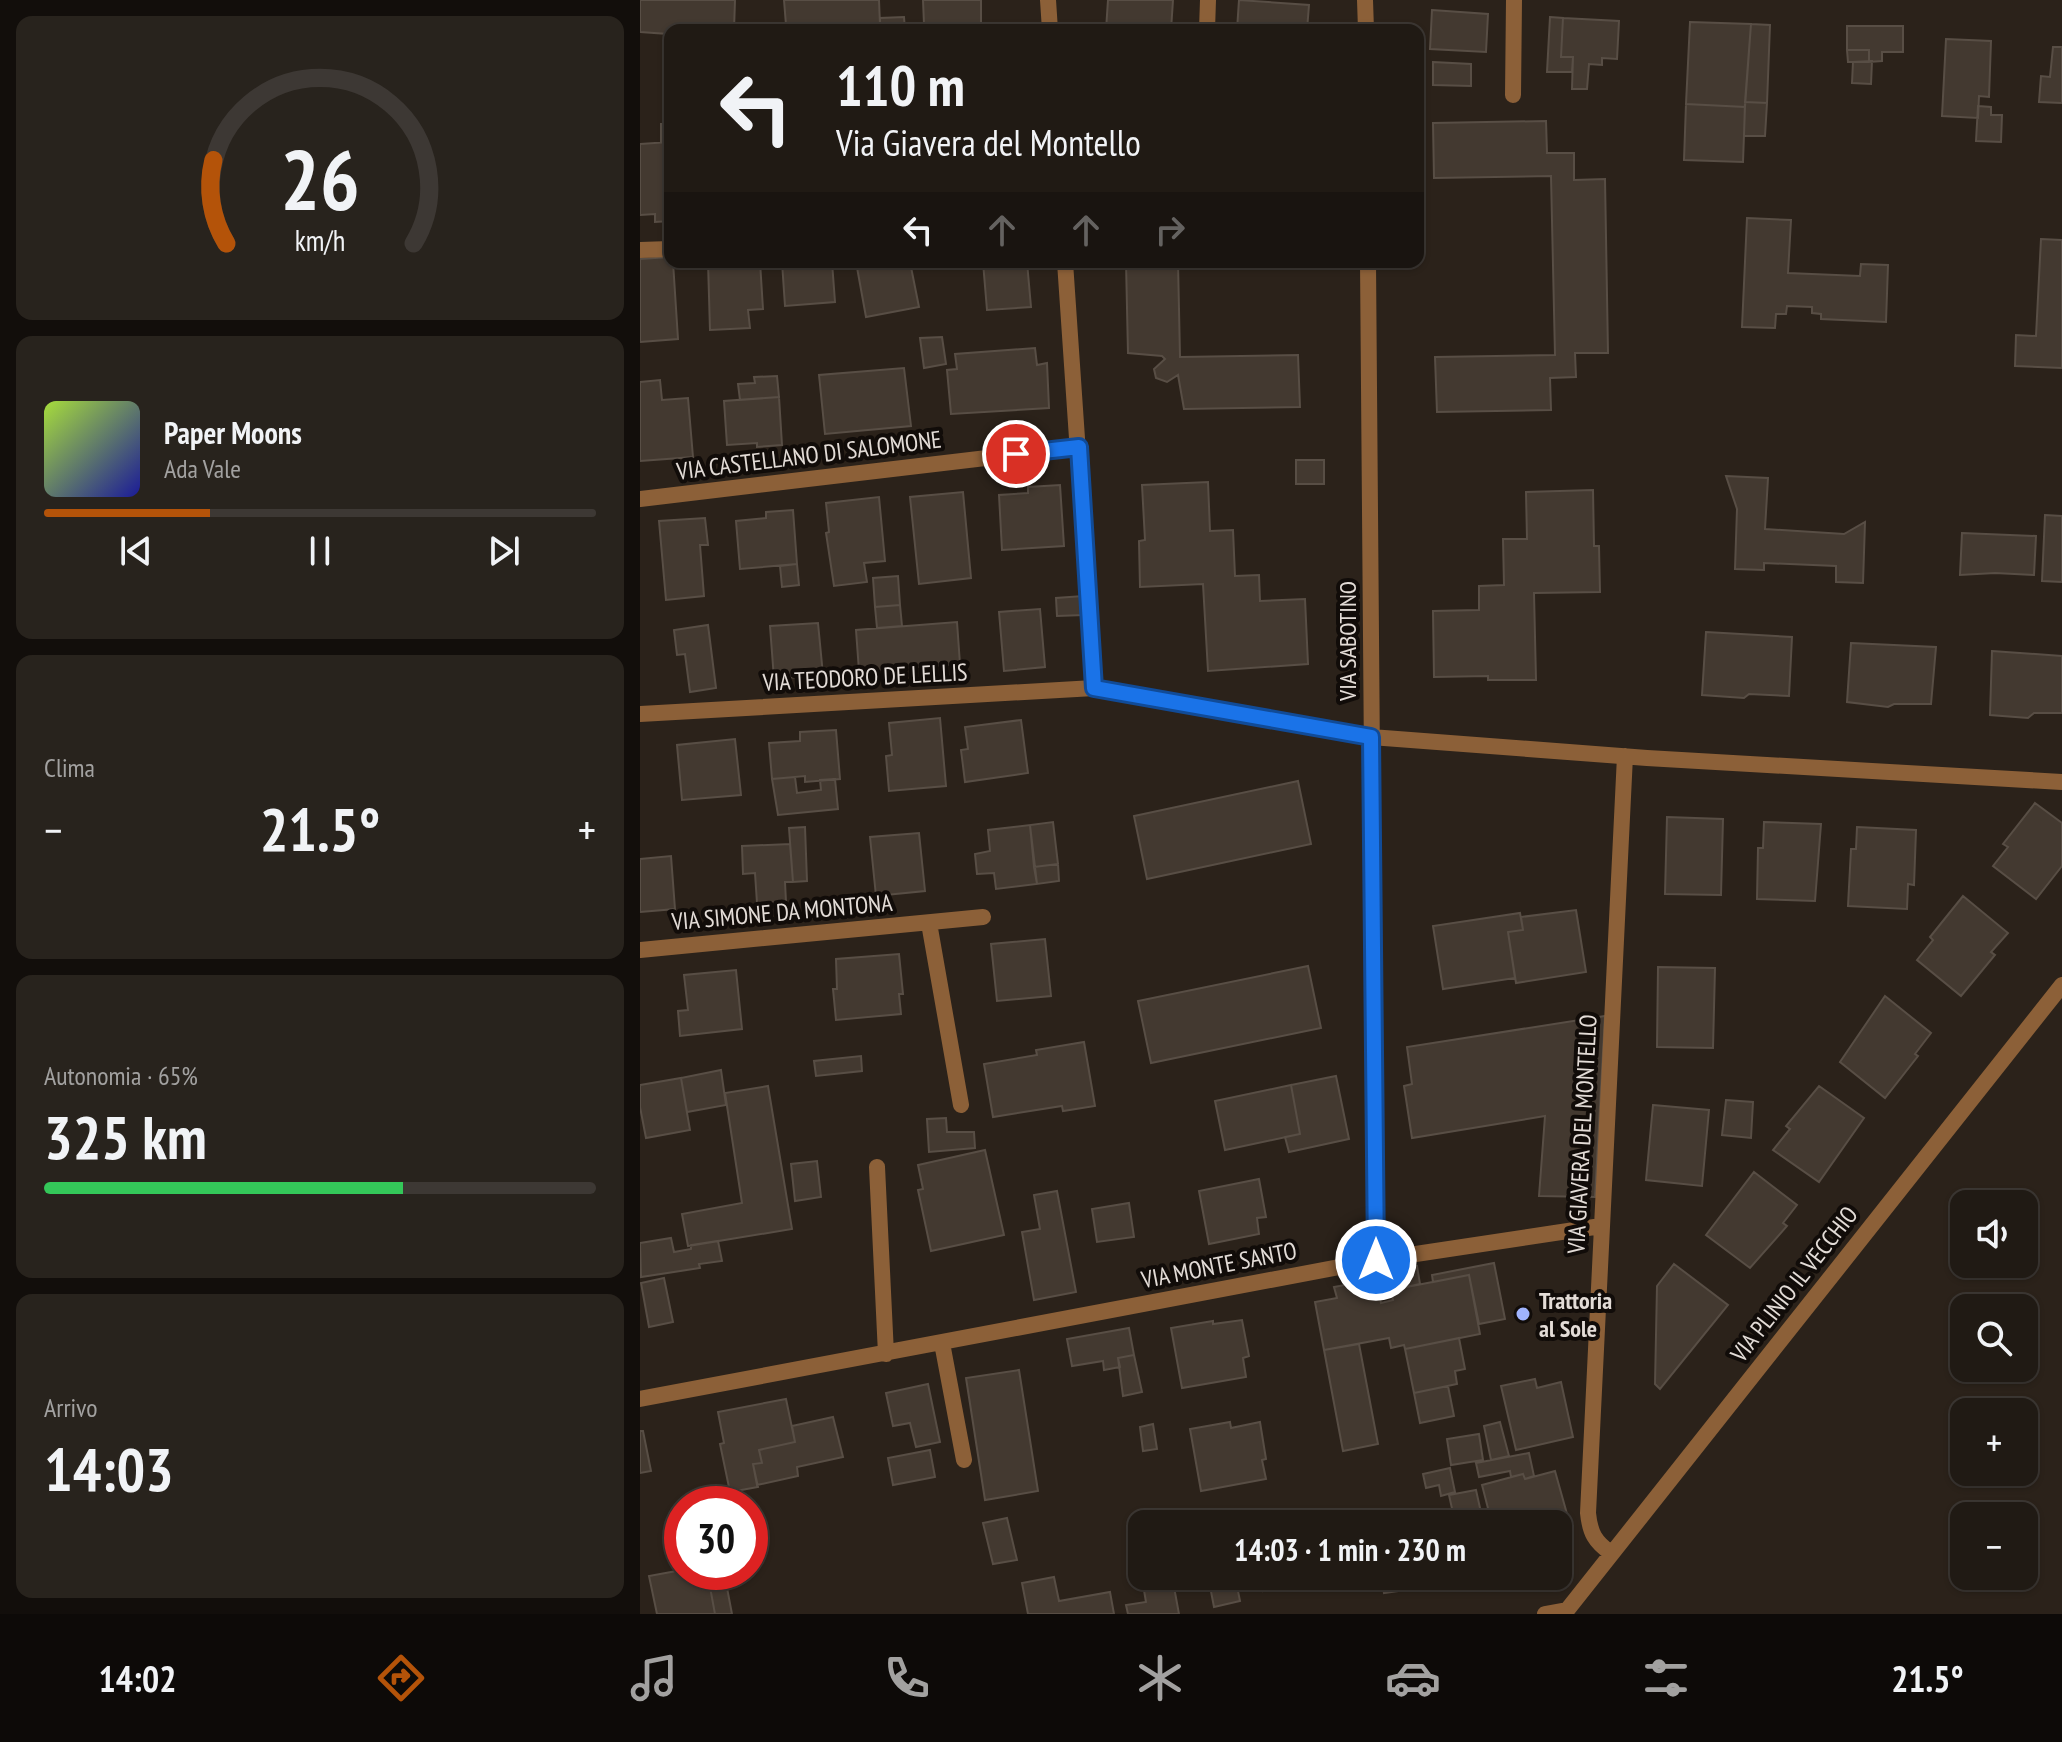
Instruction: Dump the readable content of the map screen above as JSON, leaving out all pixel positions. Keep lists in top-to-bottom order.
{
  "streets": {
    "street": [
      "VIA CASTELLANO DI SALOMONE",
      "VIA SABOTINO",
      "VIA TEODORO DE LELLIS",
      "VIA SIMONE DA MONTONA",
      "VIA GIAVERA DEL MONTELLO",
      "VIA MONTE SANTO",
      "VIA PLINIO IL VECCHIO"
    ]
  },
  "crossings": [
    ["VIA SABOTINO", "VIA MONTE SANTO"],
    ["VIA GIAVERA DEL MONTELLO", "VIA MONTE SANTO"],
    ["VIA GIAVERA DEL MONTELLO", "VIA PLINIO IL VECCHIO"]
  ],
  "places": ["Trattoria al Sole"],
  "page": {
    "turn": ["110 m", "Via Giavera del Montello"],
    "song": ["Paper Moons", "Ada Vale"],
    "tile": [
      "Clima",
      ["Autonomia · 65%", "325 km"],
      ["Arrivo", "14:03"]
    ],
    "heat": ["−", "21.5°", "+"],
    "map_buttons": ["+", "−"],
    "limit": "30",
    "trip": "14:03 · 1 min · 230 m",
    "tabs": ["14:02", "21.5°"],
    "gauge": ["26", "km/h"]
  }
}
